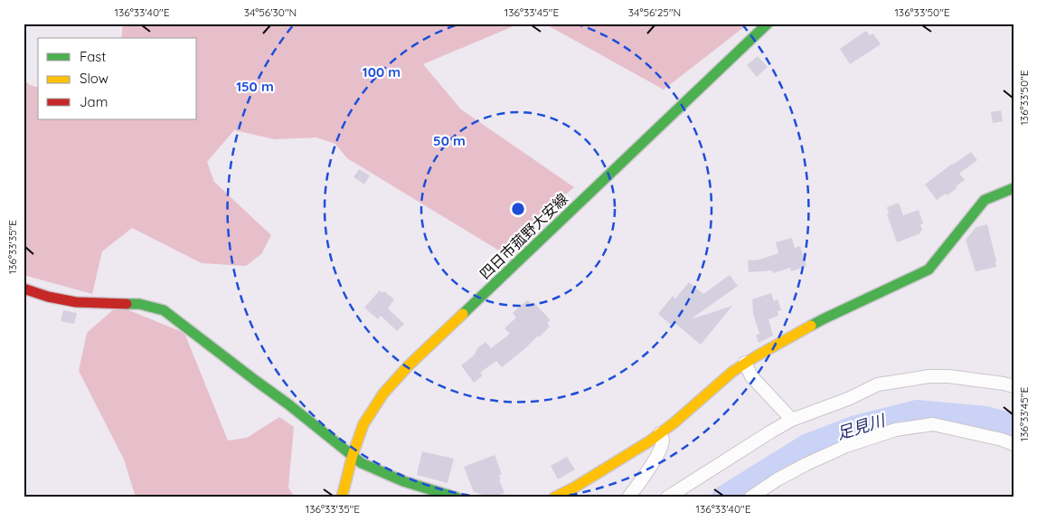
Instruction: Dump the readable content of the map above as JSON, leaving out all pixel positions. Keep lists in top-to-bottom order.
{
  "streets": {
    "street": ["四日市菰野大安線"]
  },
  "water": ["足見川"],
  "legend": ["Fast", "Slow", "Jam"],
  "coordinates": [
    "136°33'40\"E",
    "34°56'30\"N",
    "136°33'45\"E",
    "34°56'25\"N",
    "136°33'50\"E",
    "136°33'35\"E"
  ],
  "rings": ["100 m", "150 m", "50 m"]
}
